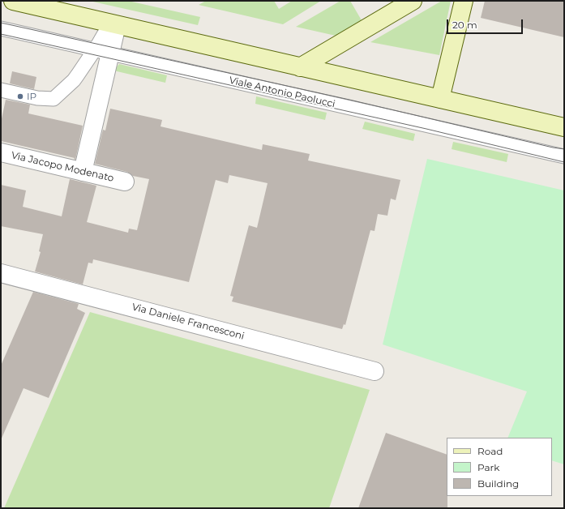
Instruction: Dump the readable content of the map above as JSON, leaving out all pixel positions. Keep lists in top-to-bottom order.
{
  "streets": {
    "street": ["Via Jacopo Modenato", "Via Daniele Francesconi"],
    "lane": ["Viale Antonio Paolucci"]
  },
  "places": ["IP"],
  "legend": ["Road", "Park", "Building"],
  "scale_bar": "20 m"
}
